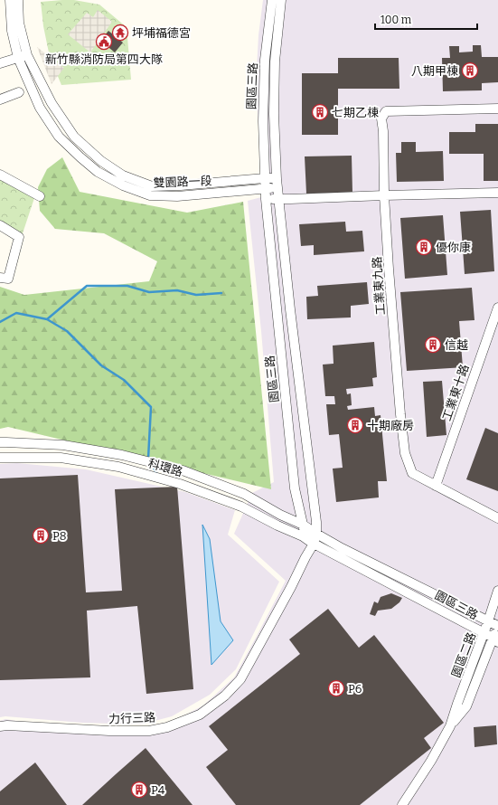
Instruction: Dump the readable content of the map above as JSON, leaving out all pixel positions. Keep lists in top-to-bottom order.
{
  "streets": {
    "street": [
      "園區三路",
      "雙園路一段",
      "工業東九路",
      "工業東十路",
      "科環路",
      "園區二路",
      "力行三路"
    ]
  },
  "crossings": [
    ["園區三路", "雙園路一段"],
    ["園區三路", "科環路"],
    ["園區三路", "園區二路"],
    ["園區三路", "力行三路"],
    ["工業東九路", "工業東十路"],
    ["科環路", "力行三路"]
  ],
  "places": {
    "temple": ["坪埔福德宮"],
    "public building": ["新竹縣消防局第四大隊"],
    "building": [
      "八期甲棟",
      "七期乙棟",
      "優你康",
      "信越",
      "十期廠房",
      "P8",
      "P6",
      "P4"
    ]
  },
  "scale_bar": "100 m"
}
